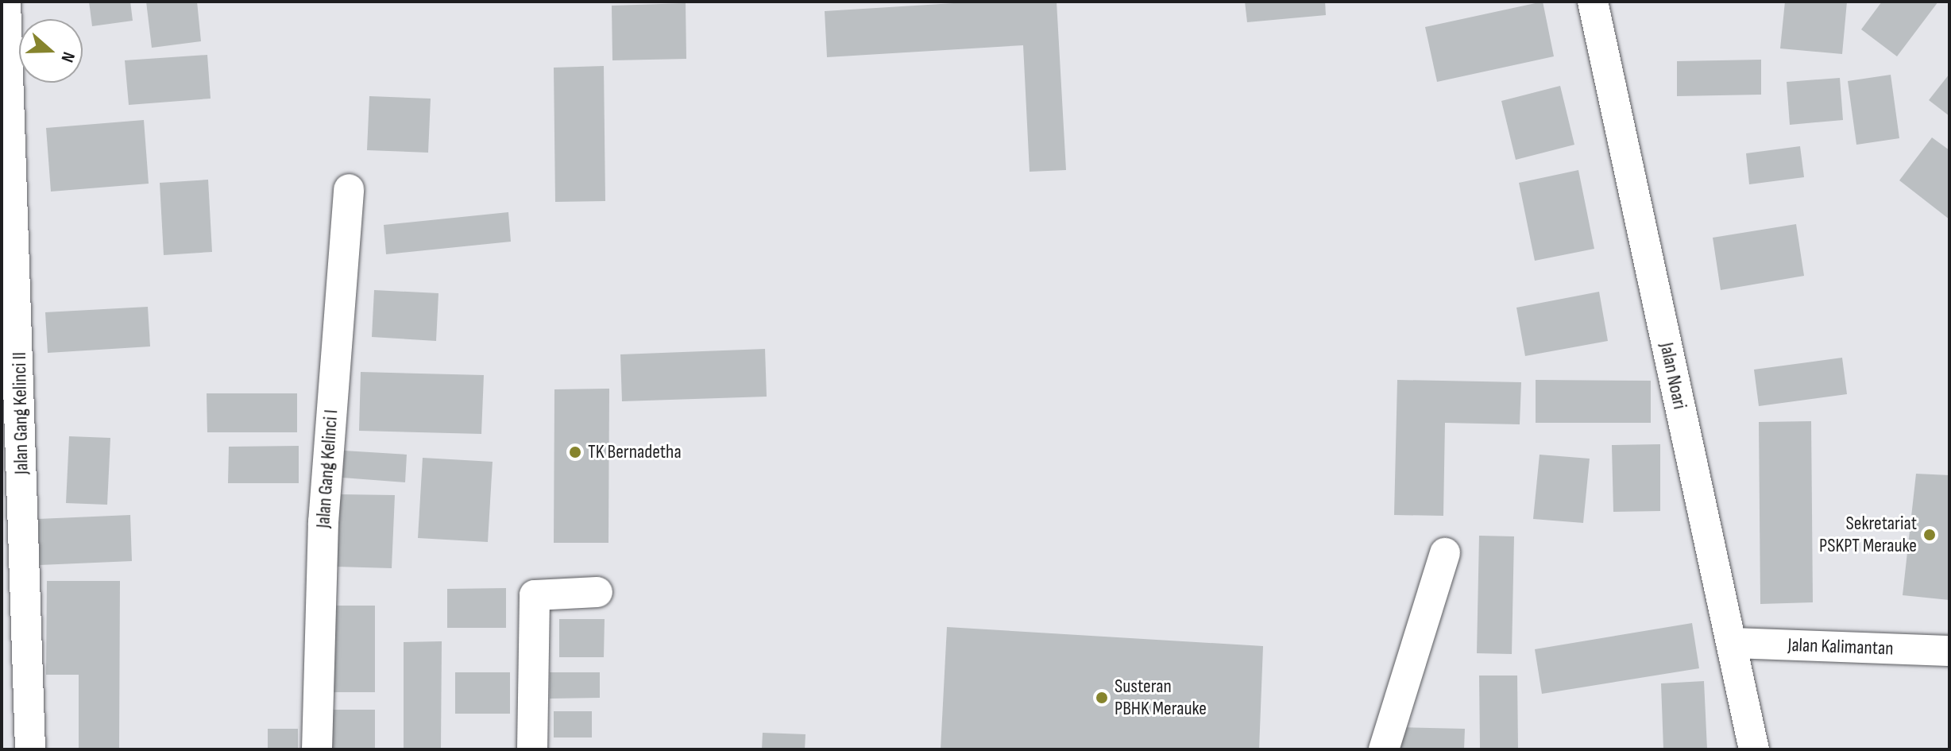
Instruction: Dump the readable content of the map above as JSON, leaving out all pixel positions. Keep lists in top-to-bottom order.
{
  "streets": {
    "street": [
      "Jalan Noari",
      "Jalan Gang Kelinci II",
      "Jalan Gang Kelinci I",
      "Jalan Kalimantan"
    ]
  },
  "crossings": [
    ["Jalan Noari", "Jalan Kalimantan"]
  ],
  "places": ["TK Bernadetha", "Sekretariat PSKPT Merauke", "Susteran PBHK Merauke"],
  "north": "right"
}
